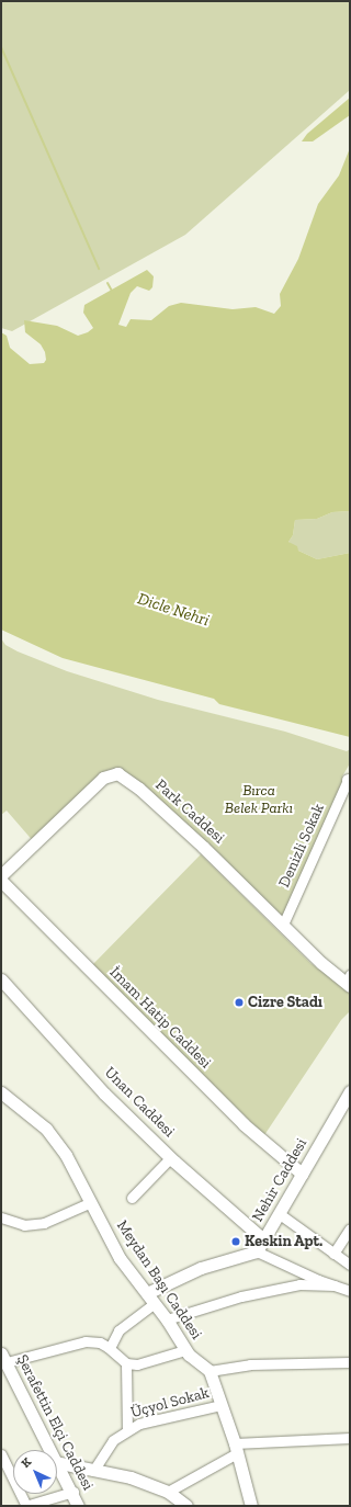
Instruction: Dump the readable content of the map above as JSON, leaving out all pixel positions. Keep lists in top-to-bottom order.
{
  "streets": {
    "street": [
      "Park Caddesi",
      "Denizli Sokak",
      "İmam Hatip Caddesi",
      "Unan Caddesi",
      "Nehir Caddesi",
      "Meydan Başı Caddesi",
      "Üçyol Sokak",
      "Şerafettin Elçi Caddesi"
    ]
  },
  "crossings": [
    ["Park Caddesi", "Denizli Sokak"],
    ["İmam Hatip Caddesi", "Nehir Caddesi"],
    ["Unan Caddesi", "Nehir Caddesi"],
    ["Meydan Başı Caddesi", "Üçyol Sokak"]
  ],
  "water": ["Dicle Nehri"],
  "parks": ["Bırca Belek Parkı"],
  "places": ["Cizre Stadı", "Keskin Apt."],
  "north": "top left"
}
